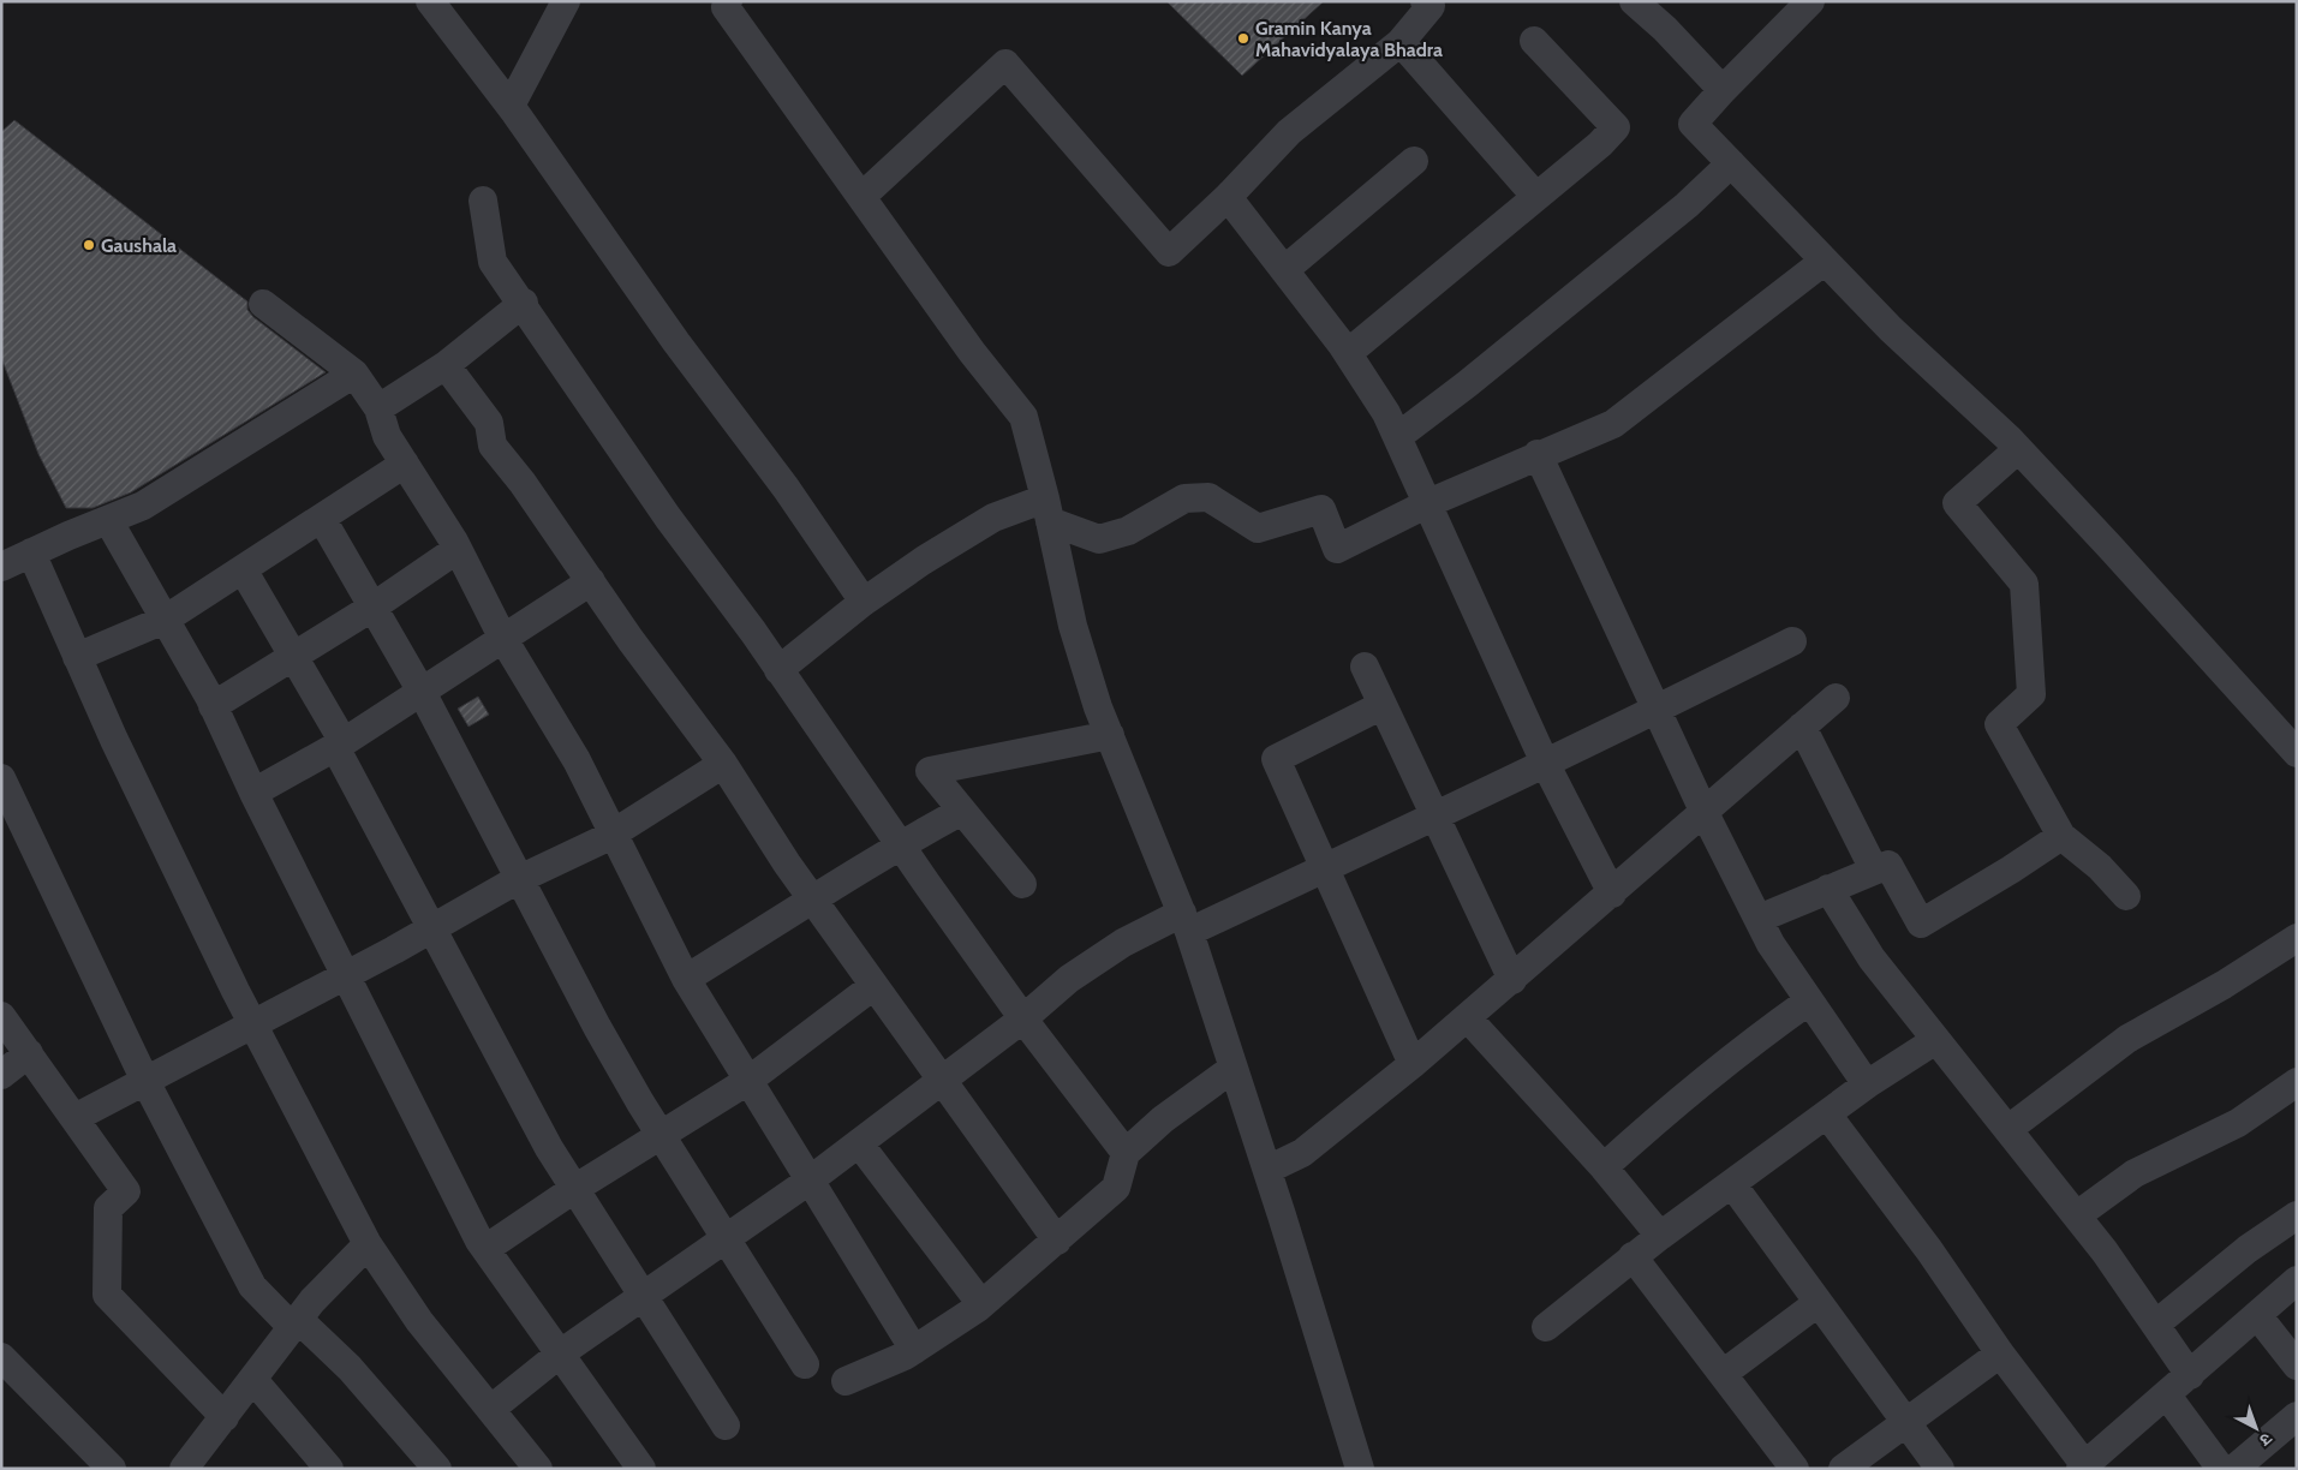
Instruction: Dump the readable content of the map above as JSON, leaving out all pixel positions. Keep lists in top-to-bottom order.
{
  "places": ["Gramin Kanya Mahavidyalaya Bhadra", "Gaushala"],
  "north": "bottom right"
}
